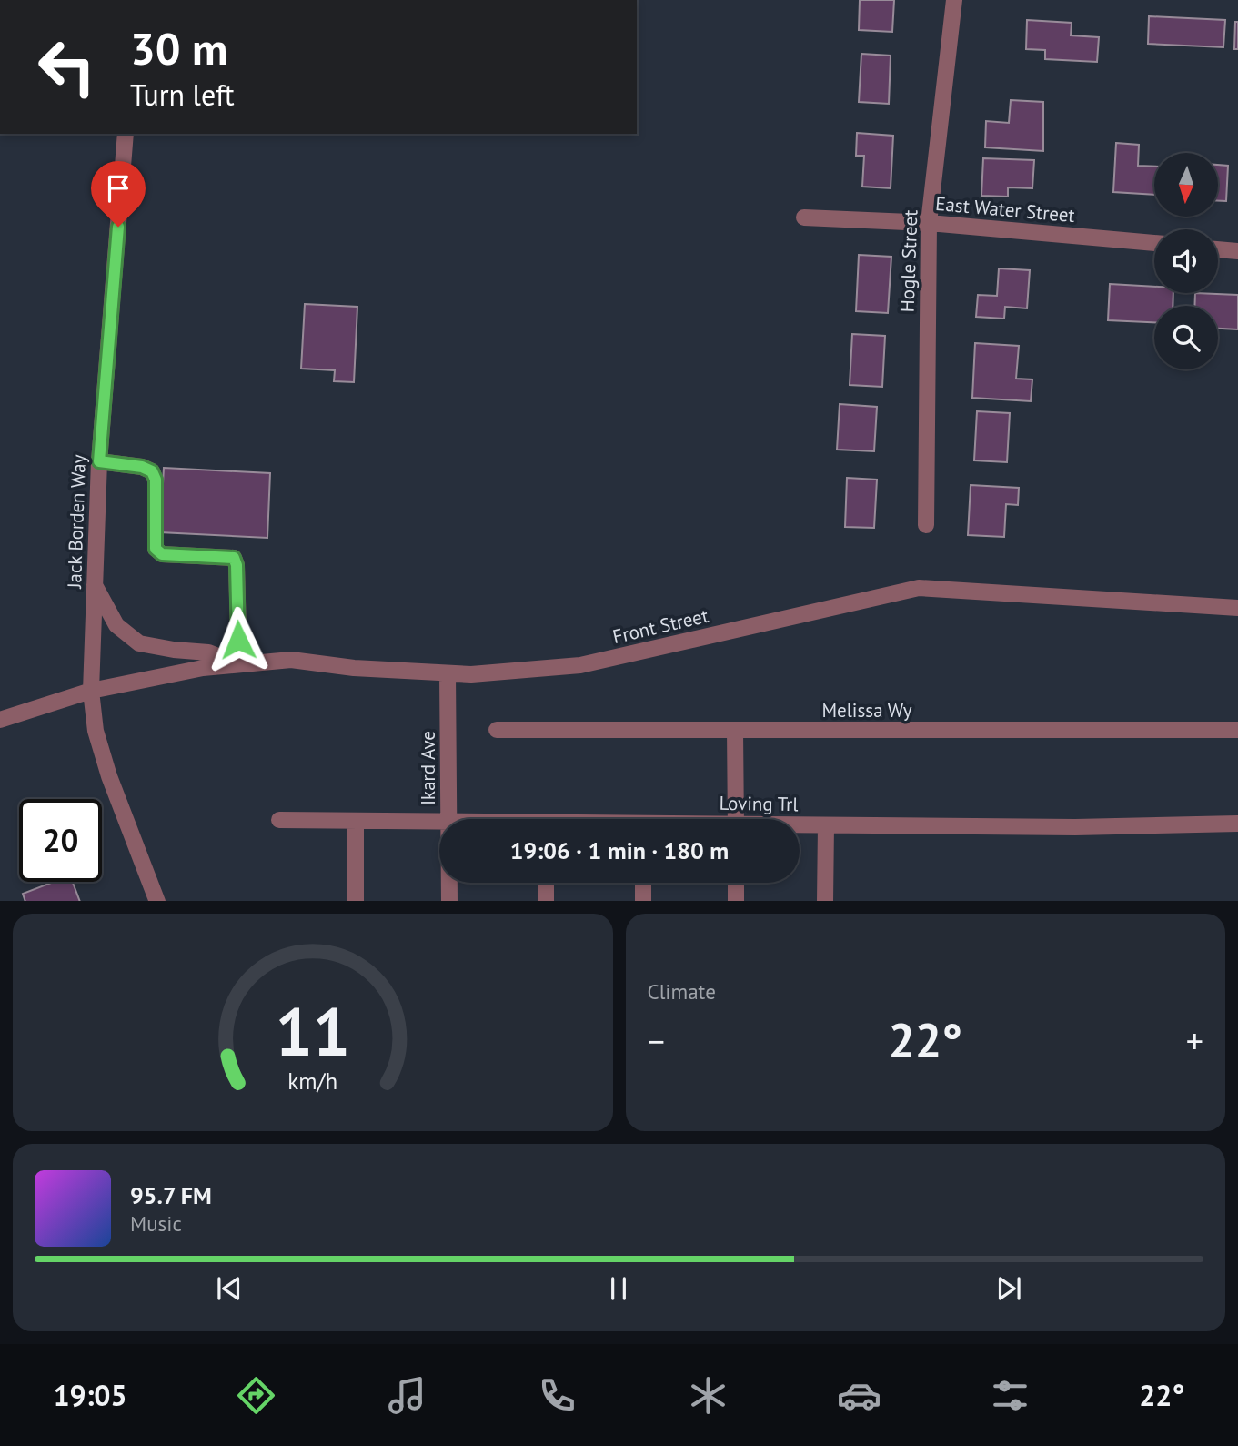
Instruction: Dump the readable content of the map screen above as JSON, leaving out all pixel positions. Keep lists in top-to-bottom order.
{
  "streets": {
    "street": [
      "East Water Street",
      "Hogle Street",
      "Jack Borden Way",
      "Front Street",
      "Melissa Wy",
      "Ikard Ave",
      "Loving Trl"
    ]
  },
  "crossings": [
    ["East Water Street", "Hogle Street"],
    ["Jack Borden Way", "Front Street"],
    ["Front Street", "Ikard Ave"]
  ],
  "north": "bottom",
  "page": {
    "turn": ["30 m", "Turn left"],
    "limit": "20",
    "trip": "19:06 · 1 min · 180 m",
    "tile": "Climate",
    "heat": ["−", "22°", "+"],
    "song": ["95.7 FM", "Music"],
    "tabs": ["19:05", "22°"],
    "gauge": ["11", "km/h"]
  }
}
